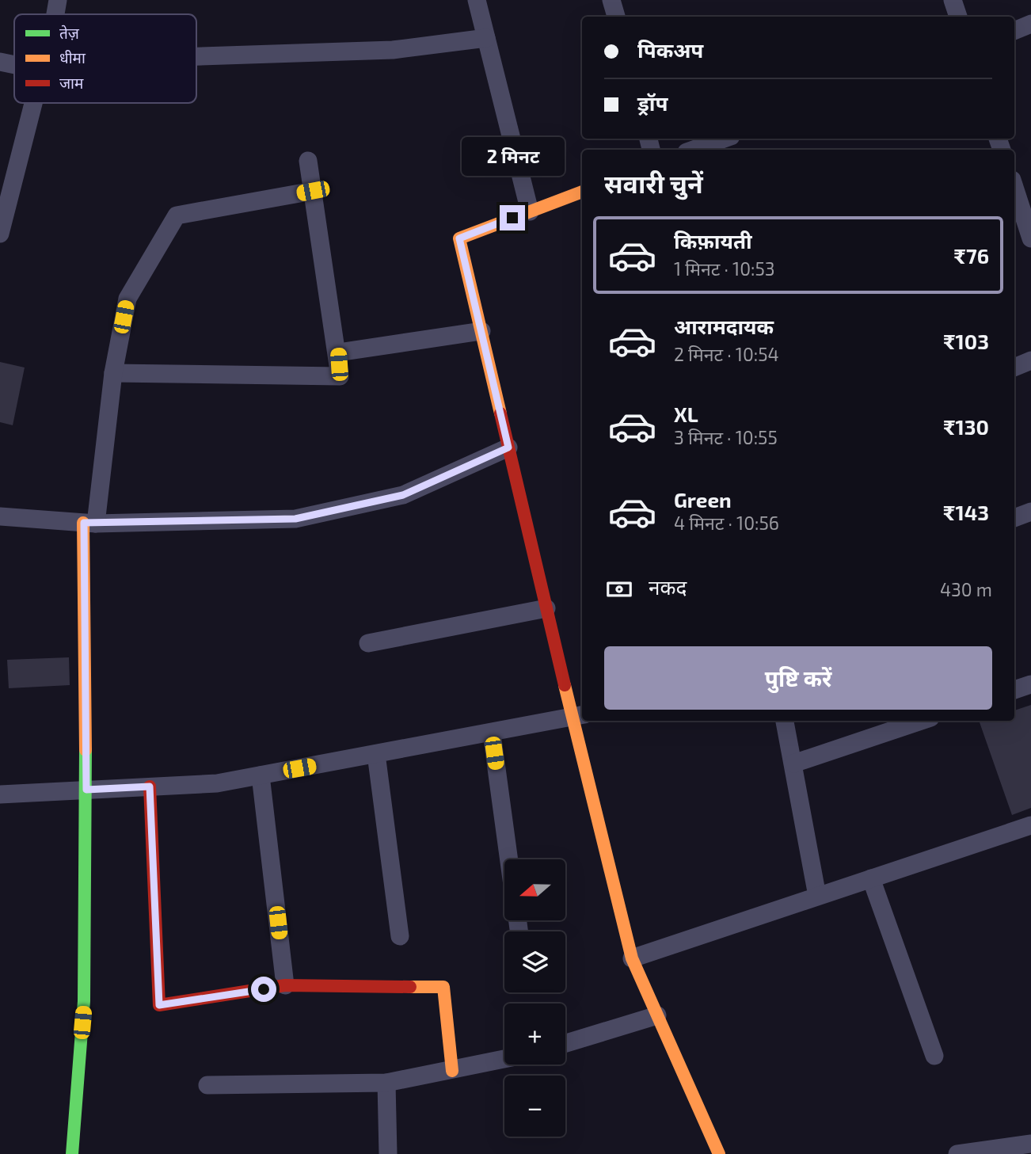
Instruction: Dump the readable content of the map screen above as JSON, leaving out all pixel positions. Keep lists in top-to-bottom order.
{
  "legend": ["तेज़", "धीमा", "जाम"],
  "north": "left",
  "page": {
    "banner": ["पिकअप", "ड्रॉप"],
    "bubble": "2 मिनट",
    "heading": "सवारी चुनें",
    "list": [
      {
        "name": "किफ़ायती",
        "note": "1 मिनट · 10:53",
        "value": "₹76"
      },
      {
        "name": "आरामदायक",
        "note": "2 मिनट · 10:54",
        "value": "₹103"
      },
      {
        "name": "XL",
        "note": "3 मिनट · 10:55",
        "value": "₹130"
      },
      {
        "name": "Green",
        "note": "4 मिनट · 10:56",
        "value": "₹143"
      }
    ],
    "pay": ["नकद", "430 m"],
    "buttons": "पुष्टि करें",
    "map_buttons": ["+", "−"]
  }
}
